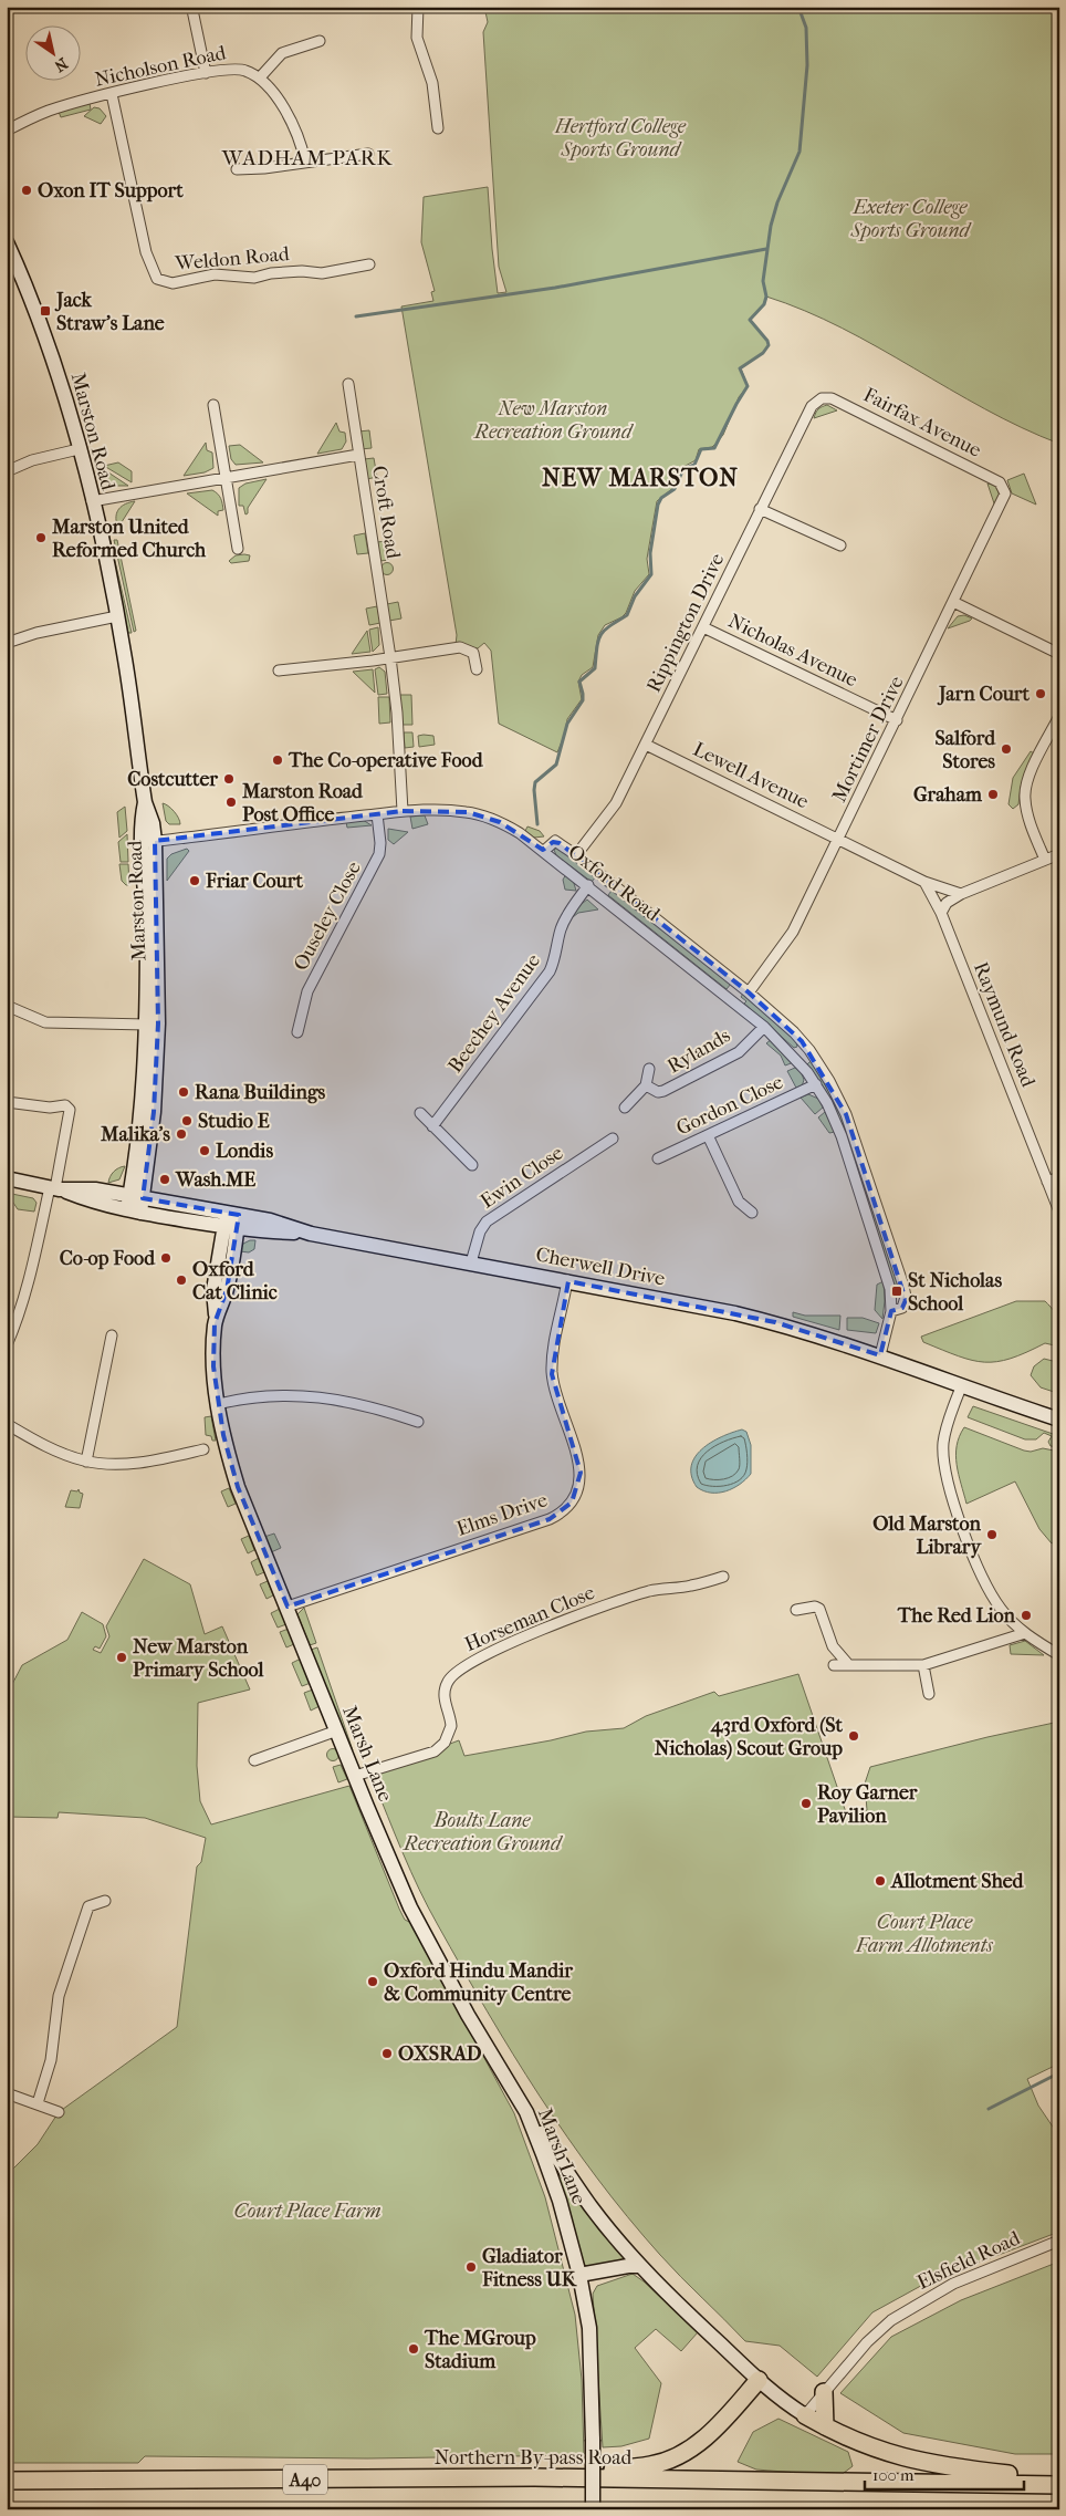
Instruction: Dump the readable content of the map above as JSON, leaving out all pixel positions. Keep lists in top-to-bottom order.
{
  "streets": {
    "highway": ["Northern By-pass Road", "A40"],
    "main road": ["Marston Road", "Cherwell Drive", "Marsh Lane"],
    "street": [
      "Nicholson Road",
      "Weldon Road",
      "Fairfax Avenue",
      "Croft Road",
      "Rippington Drive",
      "Nicholas Avenue",
      "Mortimer Drive",
      "Lewell Avenue",
      "Oxford Road",
      "Ouseley Close",
      "Beechey Avenue",
      "Raymund Road",
      "Rylands",
      "Gordon Close",
      "Ewin Close",
      "Elms Drive",
      "Horseman Close",
      "Elsfield Road"
    ]
  },
  "crossings": [
    ["Nicholson Road", "Weldon Road"],
    ["Fairfax Avenue", "Rippington Drive"],
    ["Fairfax Avenue", "Mortimer Drive"],
    ["Marston Road", "Croft Road"],
    ["Marston Road", "Cherwell Drive"],
    ["Rippington Drive", "Nicholas Avenue"],
    ["Rippington Drive", "Lewell Avenue"],
    ["Rippington Drive", "Oxford Road"],
    ["Nicholas Avenue", "Mortimer Drive"],
    ["Mortimer Drive", "Lewell Avenue"],
    ["Mortimer Drive", "Oxford Road"],
    ["Oxford Road", "Beechey Avenue"],
    ["Oxford Road", "Rylands"],
    ["Oxford Road", "Gordon Close"],
    ["Oxford Road", "Cherwell Drive"],
    ["Ewin Close", "Cherwell Drive"],
    ["Cherwell Drive", "Elms Drive"],
    ["Cherwell Drive", "Marsh Lane"],
    ["Elms Drive", "Marsh Lane"],
    ["Horseman Close", "Marsh Lane"]
  ],
  "districts": ["WADHAM PARK", "NEW MARSTON"],
  "parks": [
    "Hertford College Sports Ground",
    "Exeter College Sports Ground",
    "New Marston Recreation Ground",
    "Boults Lane Recreation Ground",
    "Court Place Farm Allotments",
    "Court Place Farm"
  ],
  "places": {
    "other": [
      "Oxon IT Support",
      "Marston United Reformed Church",
      "Jarn Court",
      "Salford Stores",
      "The Co-operative Food",
      "Costcutter",
      "Graham",
      "Marston Road Post Office",
      "Friar Court",
      "Rana Buildings",
      "Studio E",
      "Malika's",
      "Londis",
      "Wash.ME",
      "Co-op Food",
      "Oxford Cat Clinic",
      "Old Marston Library",
      "The Red Lion",
      "New Marston Primary School",
      "43rd Oxford (St Nicholas) Scout Group",
      "Roy Garner Pavilion",
      "Allotment Shed",
      "Oxford Hindu Mandir & Community Centre",
      "OXSRAD",
      "Gladiator Fitness UK",
      "The MGroup Stadium"
    ],
    "transit": ["Jack Straw's Lane", "St Nicholas School"]
  },
  "scale_bar": "100 m",
  "north": "bottom right"
}
